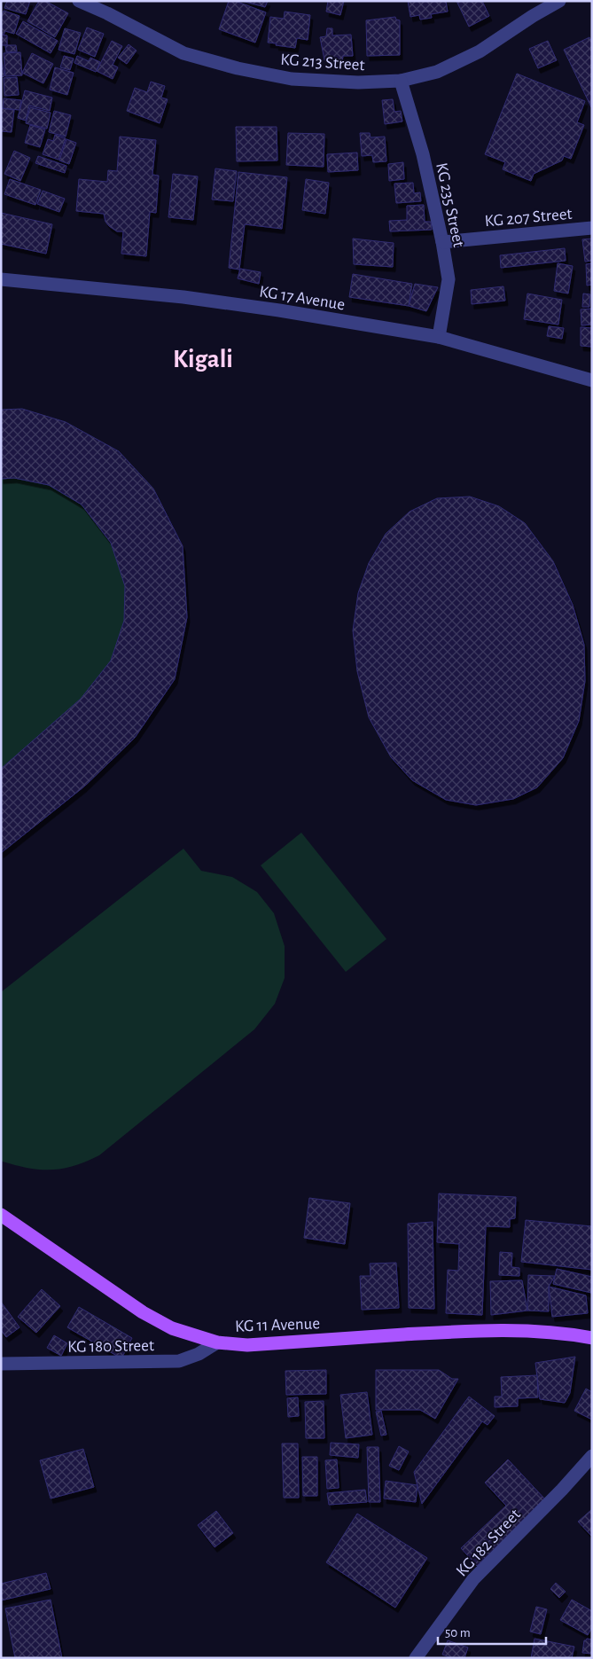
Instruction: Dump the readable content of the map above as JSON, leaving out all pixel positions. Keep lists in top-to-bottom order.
{
  "streets": {
    "main road": ["KG 11 Avenue"],
    "street": [
      "KG 213 Street",
      "KG 235 Street",
      "KG 207 Street",
      "KG 17 Avenue",
      "KG 180 Street",
      "KG 182 Street"
    ]
  },
  "crossings": [
    ["KG 213 Street", "KG 235 Street"],
    ["KG 235 Street", "KG 207 Street"],
    ["KG 235 Street", "KG 17 Avenue"],
    ["KG 11 Avenue", "KG 180 Street"]
  ],
  "districts": ["Kigali"],
  "scale_bar": "50 m"
}
